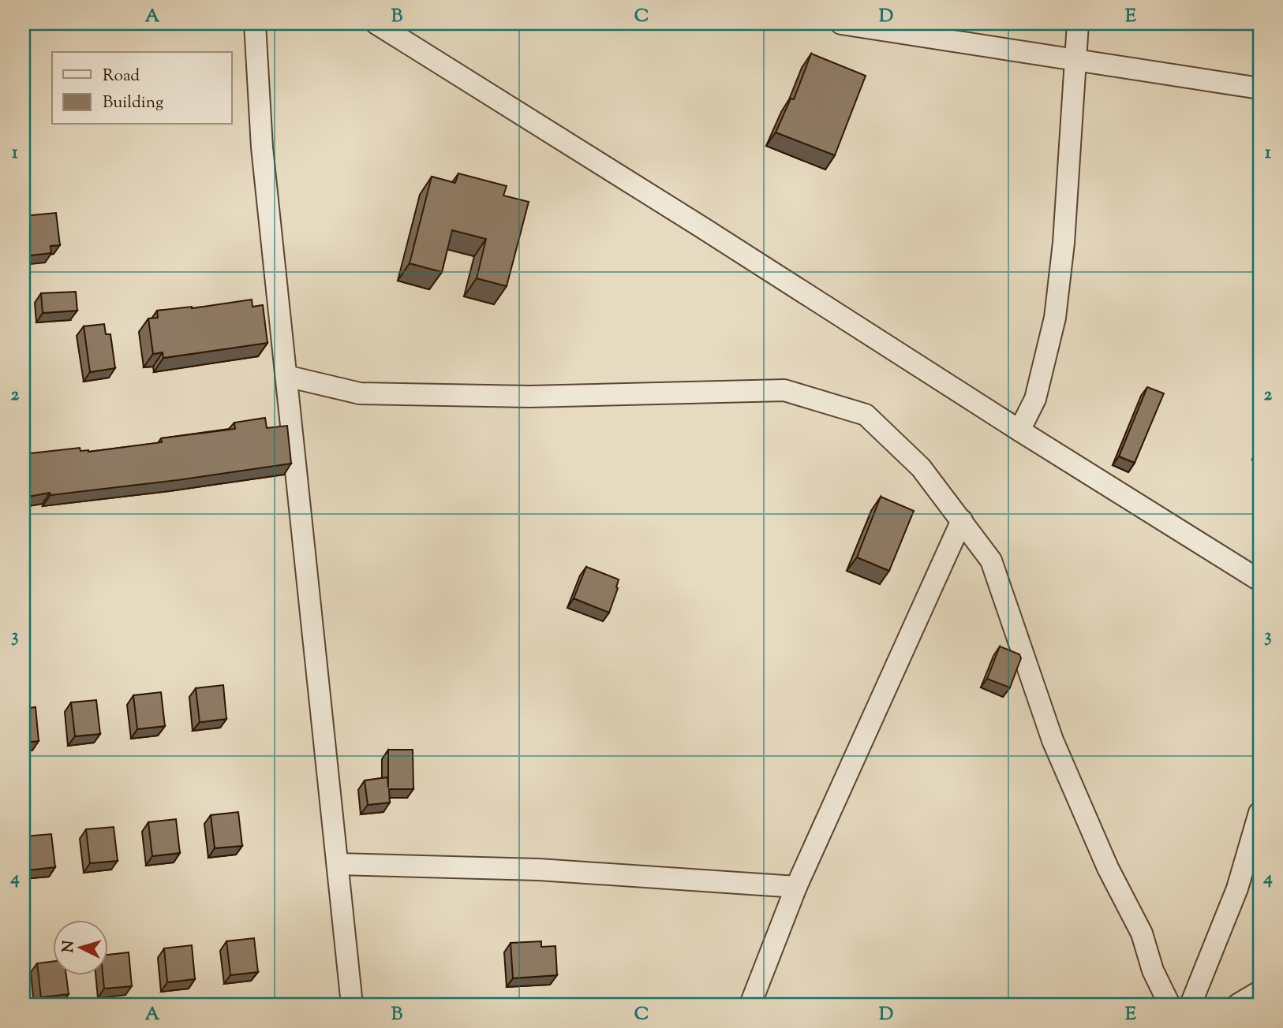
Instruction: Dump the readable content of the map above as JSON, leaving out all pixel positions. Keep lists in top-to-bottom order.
{
  "legend": ["Road", "Building"],
  "north": "left",
  "grid": {
    "columns": [
      "A",
      "B",
      "C",
      "D",
      "E"
    ],
    "rows": [
      "1",
      "2",
      "3",
      "4"
    ]
  }
}
